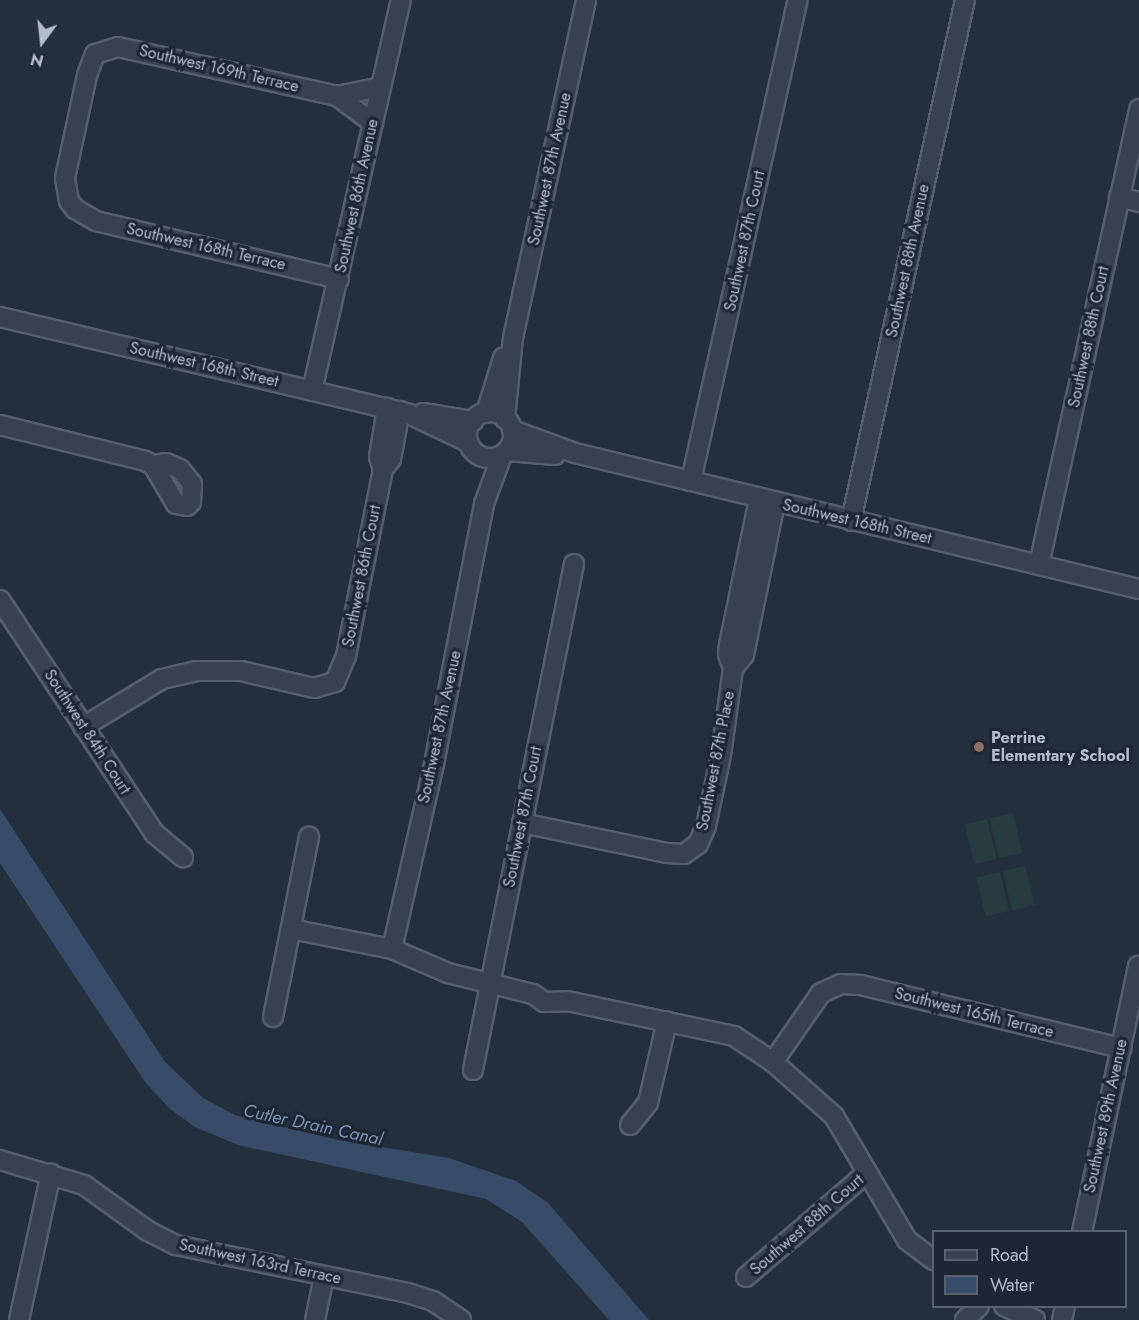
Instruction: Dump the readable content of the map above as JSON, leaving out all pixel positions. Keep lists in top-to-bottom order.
{
  "streets": {
    "street": [
      "Southwest 169th Terrace",
      "Southwest 87th Avenue",
      "Southwest 86th Avenue",
      "Southwest 87th Court",
      "Southwest 168th Terrace",
      "Southwest 88th Avenue",
      "Southwest 88th Court",
      "Southwest 168th Street",
      "Southwest 86th Court",
      "Southwest 84th Court",
      "Southwest 87th Place",
      "Southwest 165th Terrace",
      "Southwest 89th Avenue",
      "Southwest 163rd Terrace"
    ]
  },
  "crossings": [
    ["Southwest 169th Terrace", "Southwest 86th Avenue"],
    ["Southwest 169th Terrace", "Southwest 168th Terrace"],
    ["Southwest 87th Avenue", "Southwest 168th Street"],
    ["Southwest 86th Avenue", "Southwest 168th Terrace"],
    ["Southwest 86th Avenue", "Southwest 168th Street"],
    ["Southwest 87th Court", "Southwest 168th Street"],
    ["Southwest 87th Court", "Southwest 87th Place"],
    ["Southwest 88th Avenue", "Southwest 168th Street"],
    ["Southwest 88th Court", "Southwest 168th Street"],
    ["Southwest 168th Street", "Southwest 86th Court"],
    ["Southwest 168th Street", "Southwest 87th Place"],
    ["Southwest 86th Court", "Southwest 84th Court"],
    ["Southwest 165th Terrace", "Southwest 89th Avenue"]
  ],
  "water": ["Cutler Drain Canal"],
  "places": ["Perrine Elementary School"],
  "legend": ["Road", "Water"],
  "north": "bottom"
}
